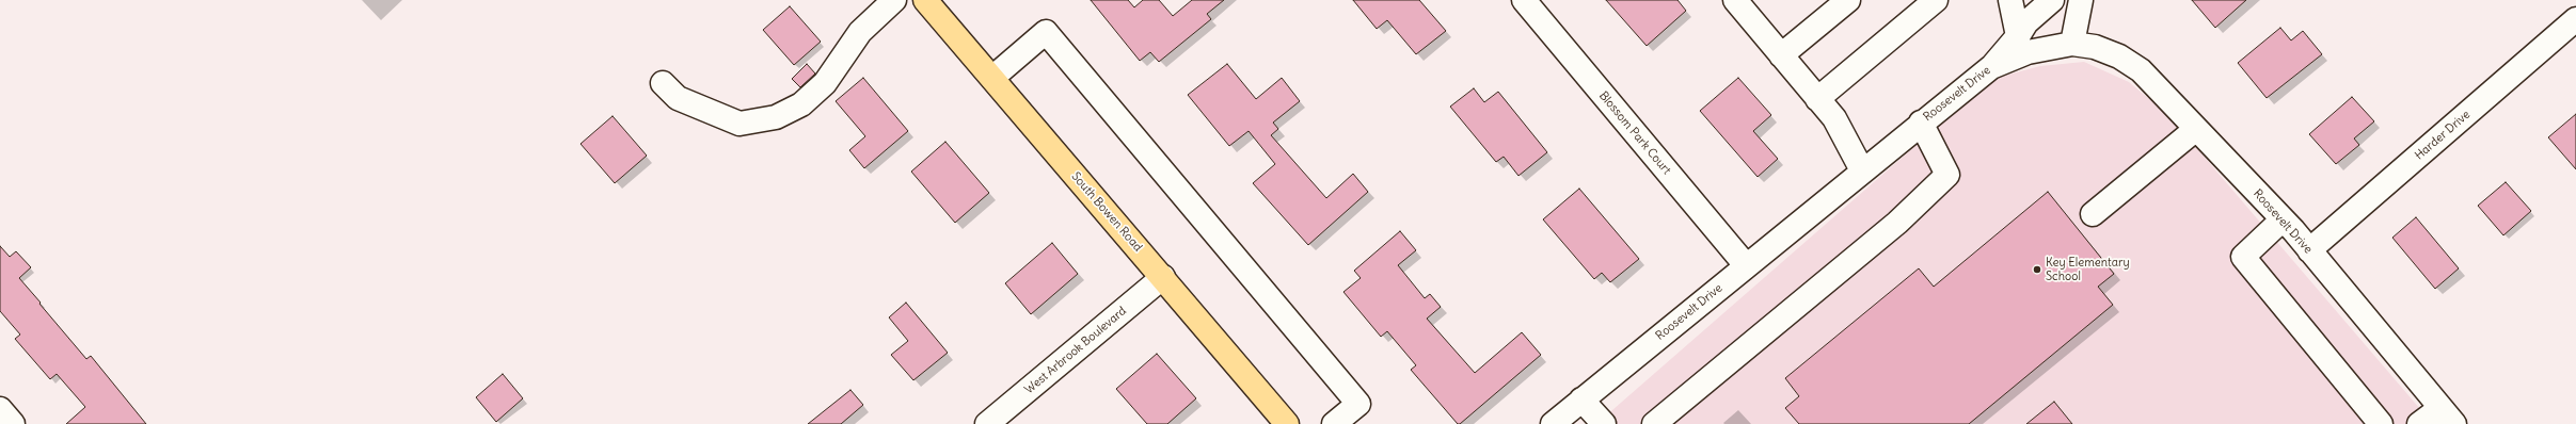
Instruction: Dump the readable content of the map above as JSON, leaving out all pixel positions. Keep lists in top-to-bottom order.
{
  "streets": {
    "main road": ["South Bowen Road"],
    "street": [
      "Roosevelt Drive",
      "Blossom Park Court",
      "Harder Drive",
      "West Arbrook Boulevard"
    ]
  },
  "crossings": [
    ["Roosevelt Drive", "Blossom Park Court"],
    ["Roosevelt Drive", "Harder Drive"],
    ["South Bowen Road", "West Arbrook Boulevard"]
  ],
  "places": ["Key Elementary School"]
}
